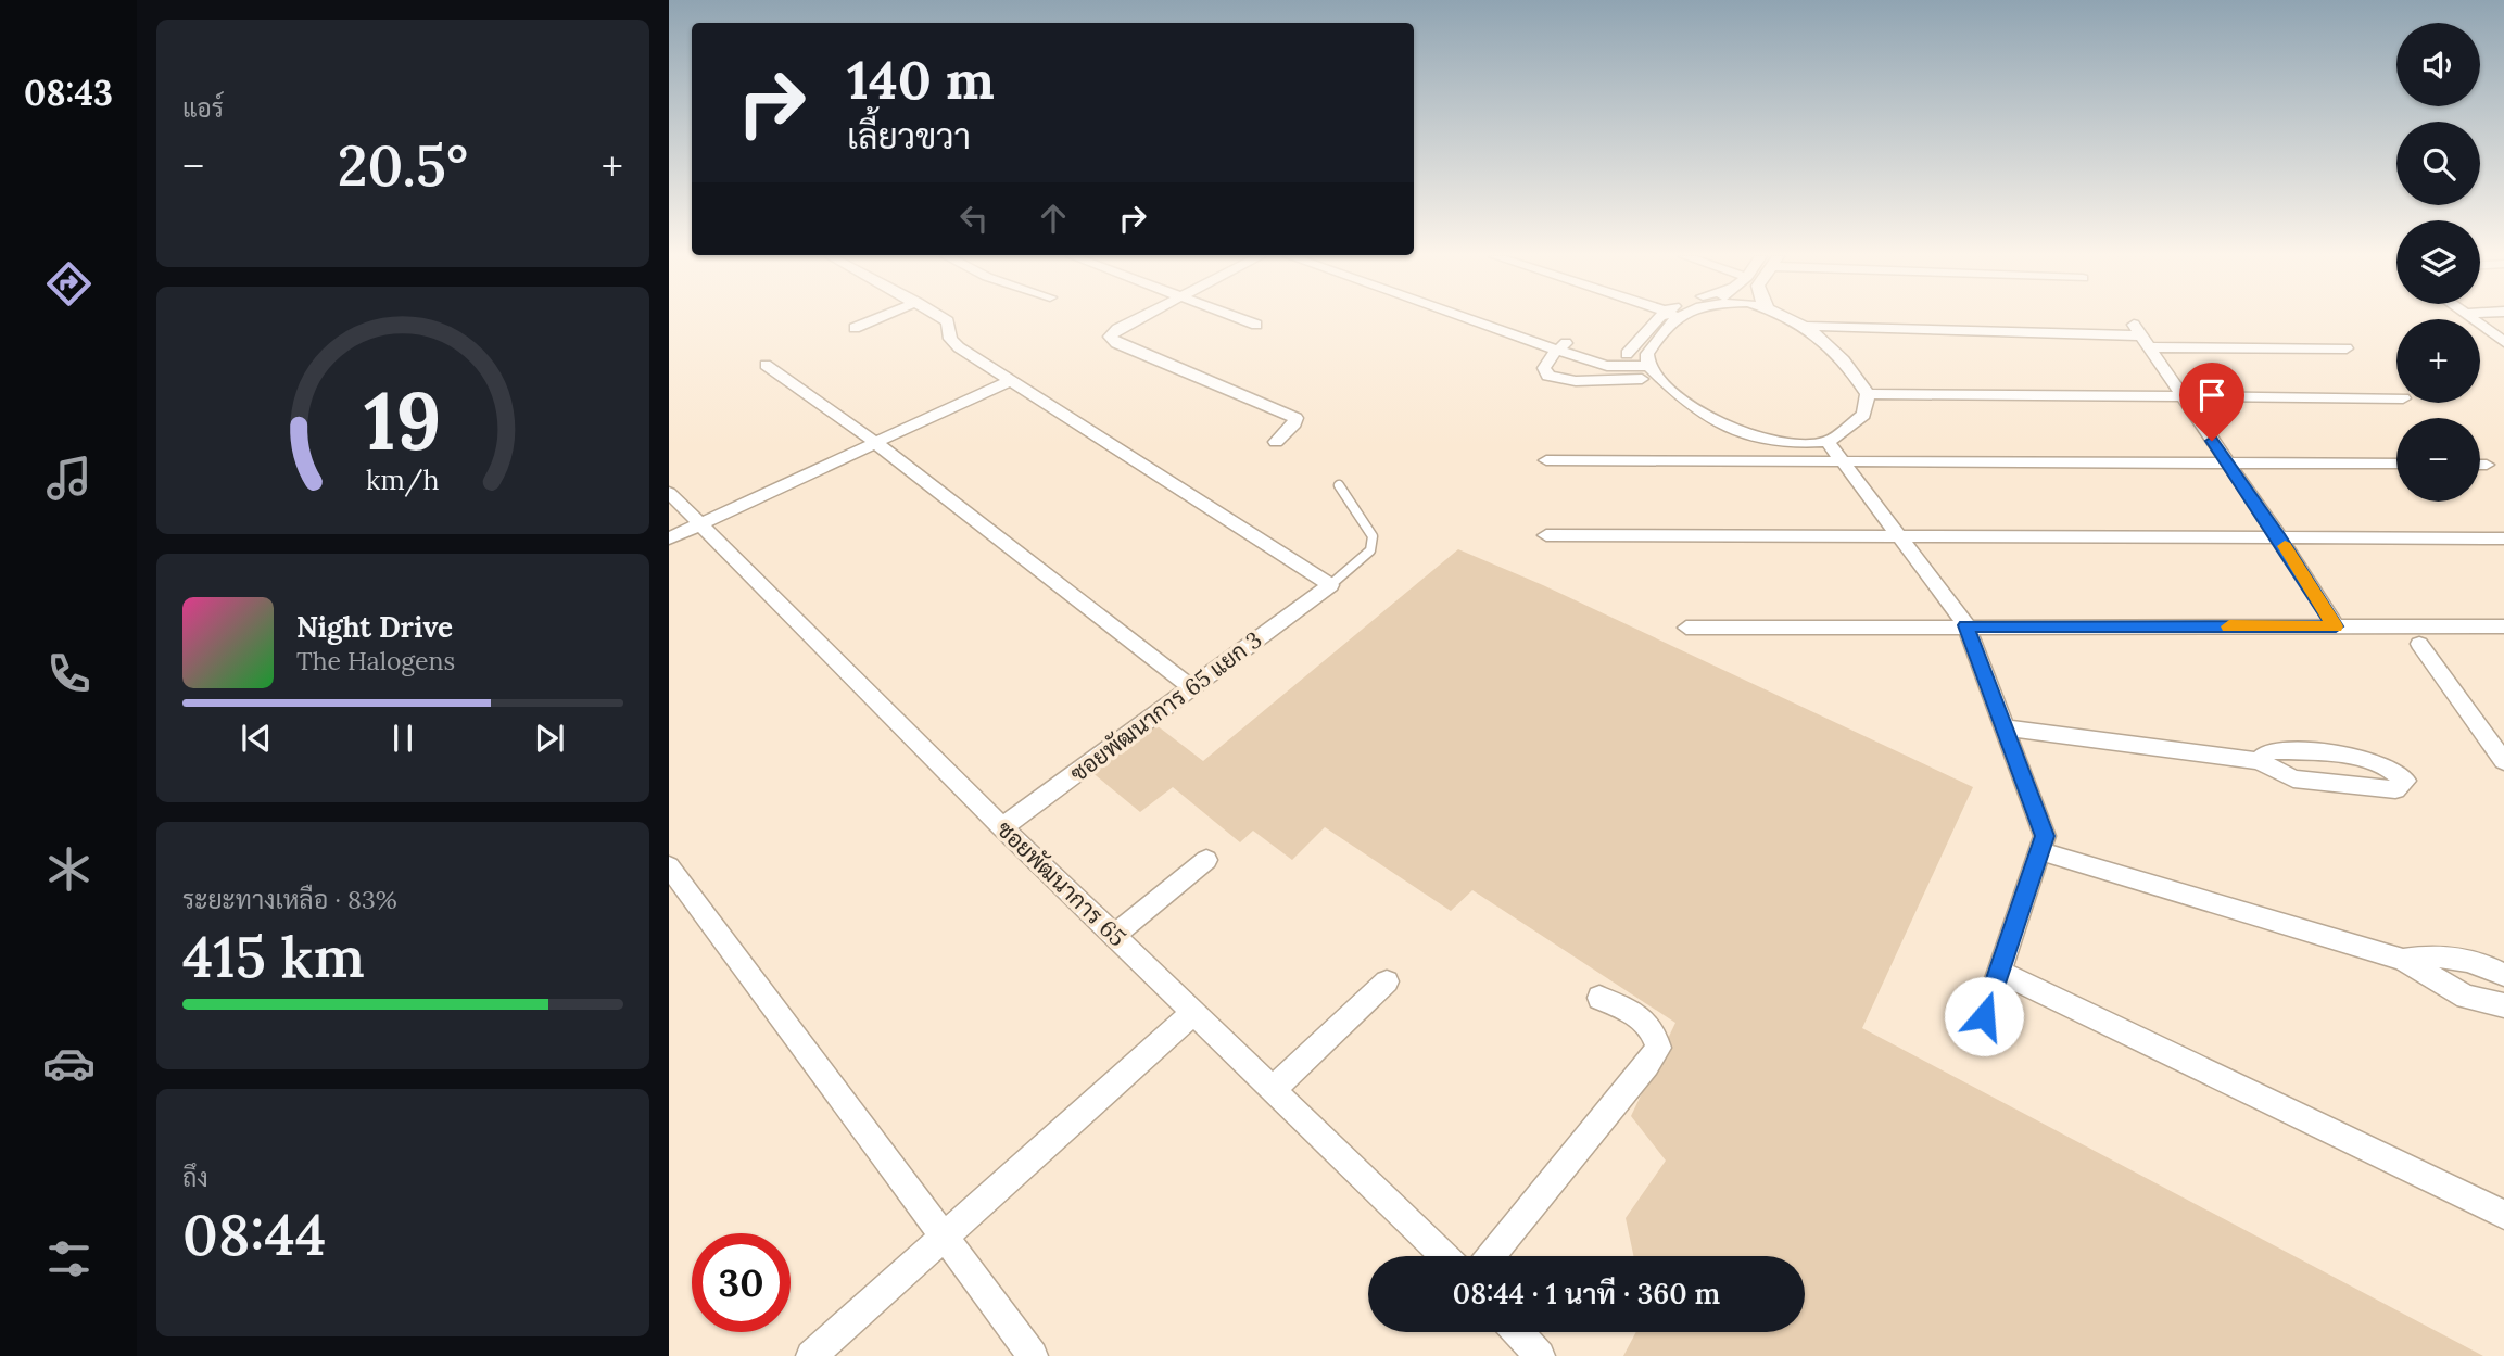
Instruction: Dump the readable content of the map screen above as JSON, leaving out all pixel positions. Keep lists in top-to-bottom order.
{
  "streets": {
    "street": ["ซอยพัฒนาการ 65 แยก 3", "ซอยพัฒนาการ 65"]
  },
  "crossings": [
    ["ซอยพัฒนาการ 65 แยก 3", "ซอยพัฒนาการ 65"]
  ],
  "page": {
    "tabs": "08:43",
    "tile": [
      "แอร์",
      ["ระยะทางเหลือ · 83%", "415 km"],
      ["ถึง", "08:44"]
    ],
    "map_buttons": ["+", "−"],
    "turn": ["140 m", "เลี้ยวขวา"],
    "heat": ["−", "20.5°", "+"],
    "song": ["Night Drive", "The Halogens"],
    "limit": "30",
    "trip": "08:44 · 1 นาที · 360 m",
    "gauge": ["19", "km/h"]
  }
}
